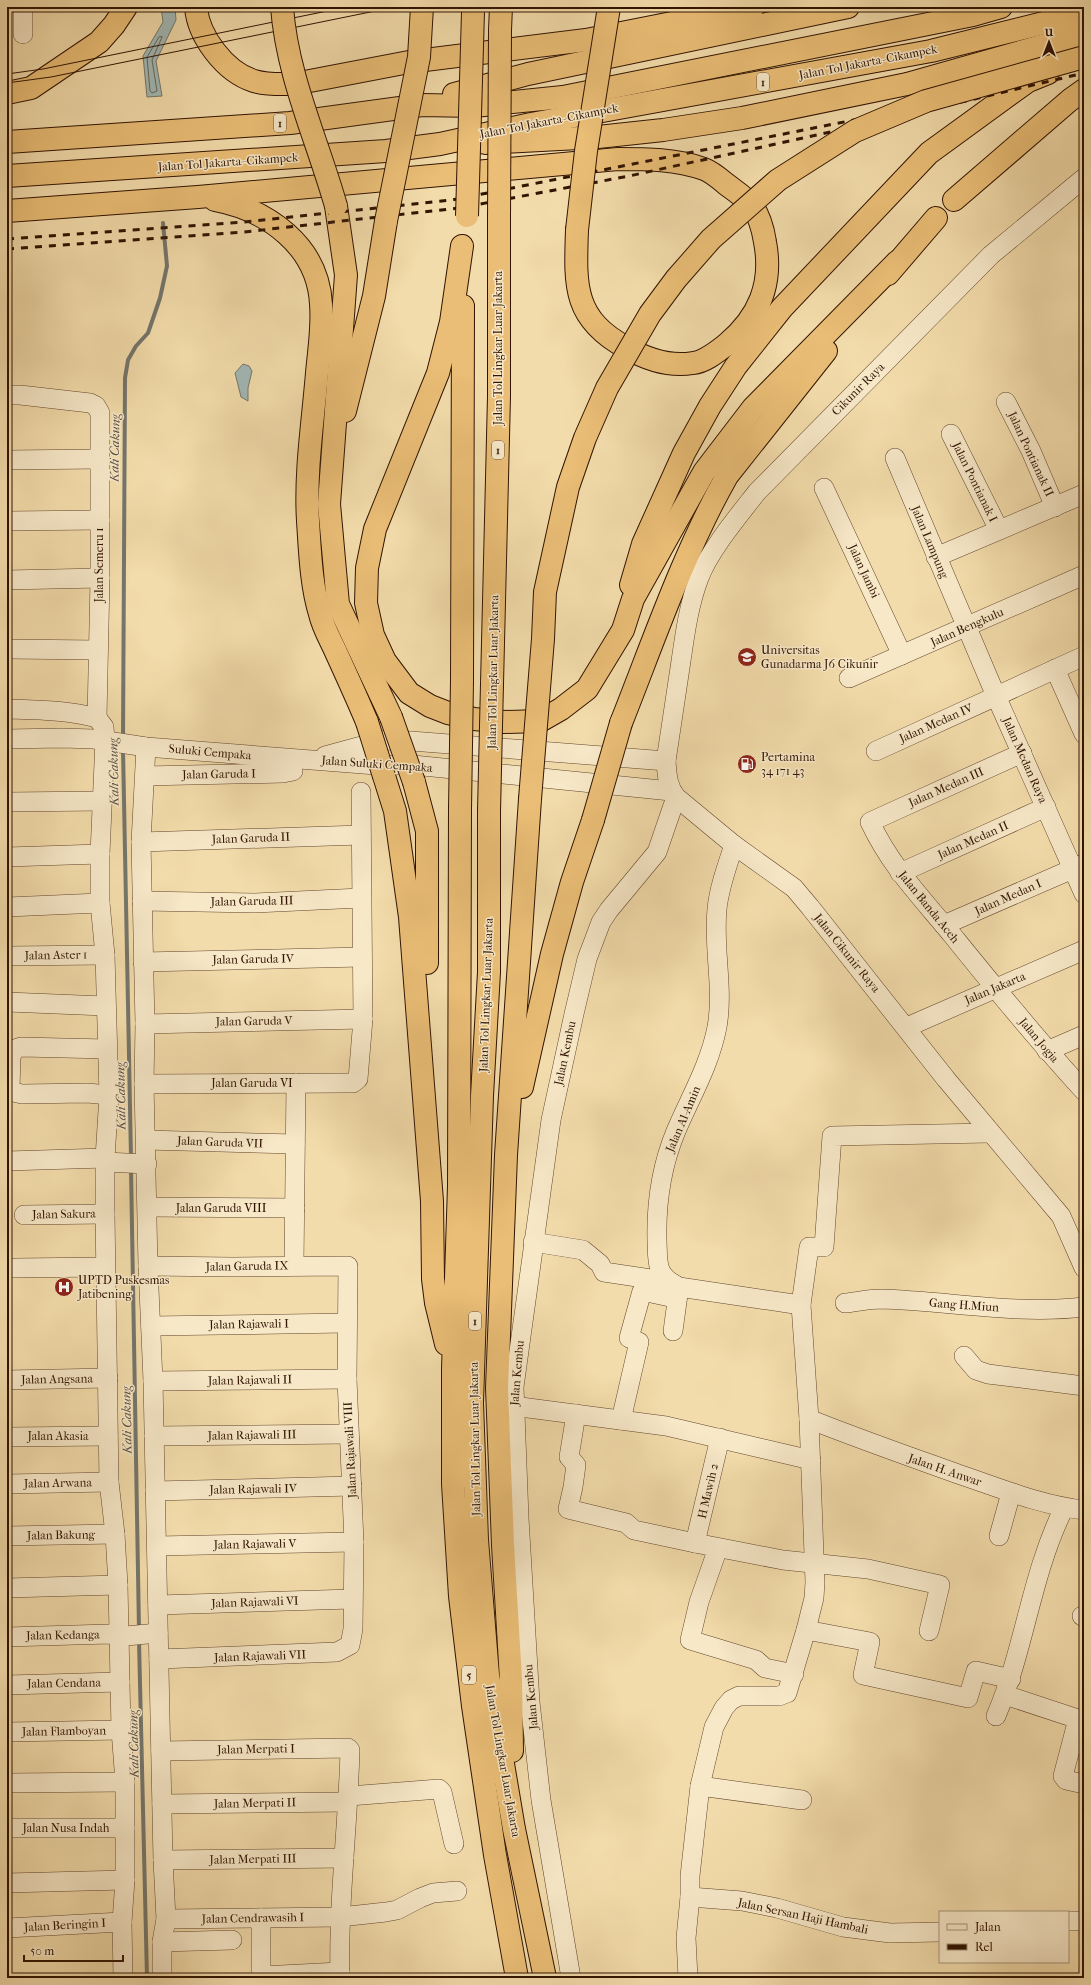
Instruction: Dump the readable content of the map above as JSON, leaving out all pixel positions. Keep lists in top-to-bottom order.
{
  "streets": {
    "highway": [
      "Jalan Tol Jakarta–Cikampek",
      "1",
      "Jalan Tol Lingkar Luar Jakarta",
      "5"
    ],
    "street": [
      "Cikunir Raya",
      "Jalan Pontianak II",
      "Jalan Pontianak I",
      "Jalan Lampung",
      "Jalan Semeru 1",
      "Jalan Jambi",
      "Jalan Bengkulu",
      "Jalan Medan IV",
      "Suluki Cempaka",
      "Jalan Medan Raya",
      "Jalan Suluki Cempaka",
      "Jalan Garuda I",
      "Jalan Medan III",
      "Jalan Garuda II",
      "Jalan Medan II",
      "Jalan Medan I",
      "Jalan Garuda III",
      "Jalan Banda Aceh",
      "Jalan Cikunir Raya",
      "Jalan Aster 1",
      "Jalan Garuda IV",
      "Jalan Jakarta",
      "Jalan Garuda V",
      "Jalan Jogja",
      "Jalan Kembu",
      "Jalan Garuda VI",
      "Jalan Al-Amin",
      "Jalan Garuda VII",
      "Jalan Garuda VIII",
      "Jalan Sakura",
      "Jalan Garuda IX",
      "Gang H.Miun",
      "Jalan Rajawali I",
      "Jalan Angsana",
      "Jalan Rajawali II",
      "Jalan Rajawali III",
      "Jalan Akasia",
      "Jalan Rajawali VIII",
      "Jalan H. Anwar",
      "Jalan Arwana",
      "Jalan Rajawali IV",
      "H Mawih 2",
      "Jalan Bakung",
      "Jalan Rajawali V",
      "Jalan Rajawali VI",
      "Jalan Kedanga",
      "Jalan Rajawali VII",
      "Jalan Cendana",
      "Jalan Flamboyan",
      "Jalan Merpati I",
      "Jalan Merpati II",
      "Jalan Nusa Indah",
      "Jalan Merpati III",
      "Jalan Sersan Haji Hambali",
      "Jalan Cendrawasih I",
      "Jalan Beringin I"
    ]
  },
  "crossings": [
    ["Cikunir Raya", "Jalan Suluki Cempaka"],
    ["Jalan Lampung", "Jalan Bengkulu"],
    ["Jalan Lampung", "Jalan Medan Raya"],
    ["Jalan Jambi", "Jalan Bengkulu"],
    ["Jalan Bengkulu", "Jalan Medan Raya"],
    ["Jalan Medan IV", "Jalan Medan Raya"],
    ["Suluki Cempaka", "Jalan Suluki Cempaka"],
    ["Jalan Medan Raya", "Jalan Medan III"],
    ["Jalan Medan Raya", "Jalan Medan II"],
    ["Jalan Medan Raya", "Jalan Medan I"],
    ["Jalan Suluki Cempaka", "Jalan Cikunir Raya"],
    ["Jalan Suluki Cempaka", "Jalan Kembu"],
    ["Jalan Medan III", "Jalan Banda Aceh"],
    ["Jalan Medan II", "Jalan Banda Aceh"],
    ["Jalan Medan I", "Jalan Banda Aceh"],
    ["Jalan Banda Aceh", "Jalan Jakarta"],
    ["Jalan Banda Aceh", "Jalan Jogja"],
    ["Jalan Cikunir Raya", "Jalan Jakarta"],
    ["Jalan Cikunir Raya", "Jalan Kembu"],
    ["Jalan Cikunir Raya", "Jalan Al-Amin"],
    ["Jalan Jakarta", "Jalan Jogja"],
    ["Jalan Garuda V", "Jalan Garuda VI"],
    ["Jalan Garuda IX", "Jalan Rajawali VIII"],
    ["Jalan Rajawali I", "Jalan Rajawali VIII"],
    ["Jalan Rajawali II", "Jalan Rajawali VIII"],
    ["Jalan Rajawali III", "Jalan Rajawali VIII"],
    ["Jalan Rajawali VIII", "Jalan Rajawali IV"],
    ["Jalan Rajawali VIII", "Jalan Rajawali V"],
    ["Jalan Rajawali VIII", "Jalan Rajawali VI"],
    ["Jalan Rajawali VIII", "Jalan Rajawali VII"],
    ["Jalan Merpati I", "Jalan Merpati II"]
  ],
  "water": ["Kali Cakung"],
  "places": {
    "school or university": ["Universitas Gunadarma J6 Cikunir"],
    "fuel station": ["Pertamina 34 171 43"],
    "hospital": ["UPTD Puskesmas Jatibening"]
  },
  "legend": ["Jalan", "Rel"],
  "scale_bar": "50 m",
  "north": "top"
}
